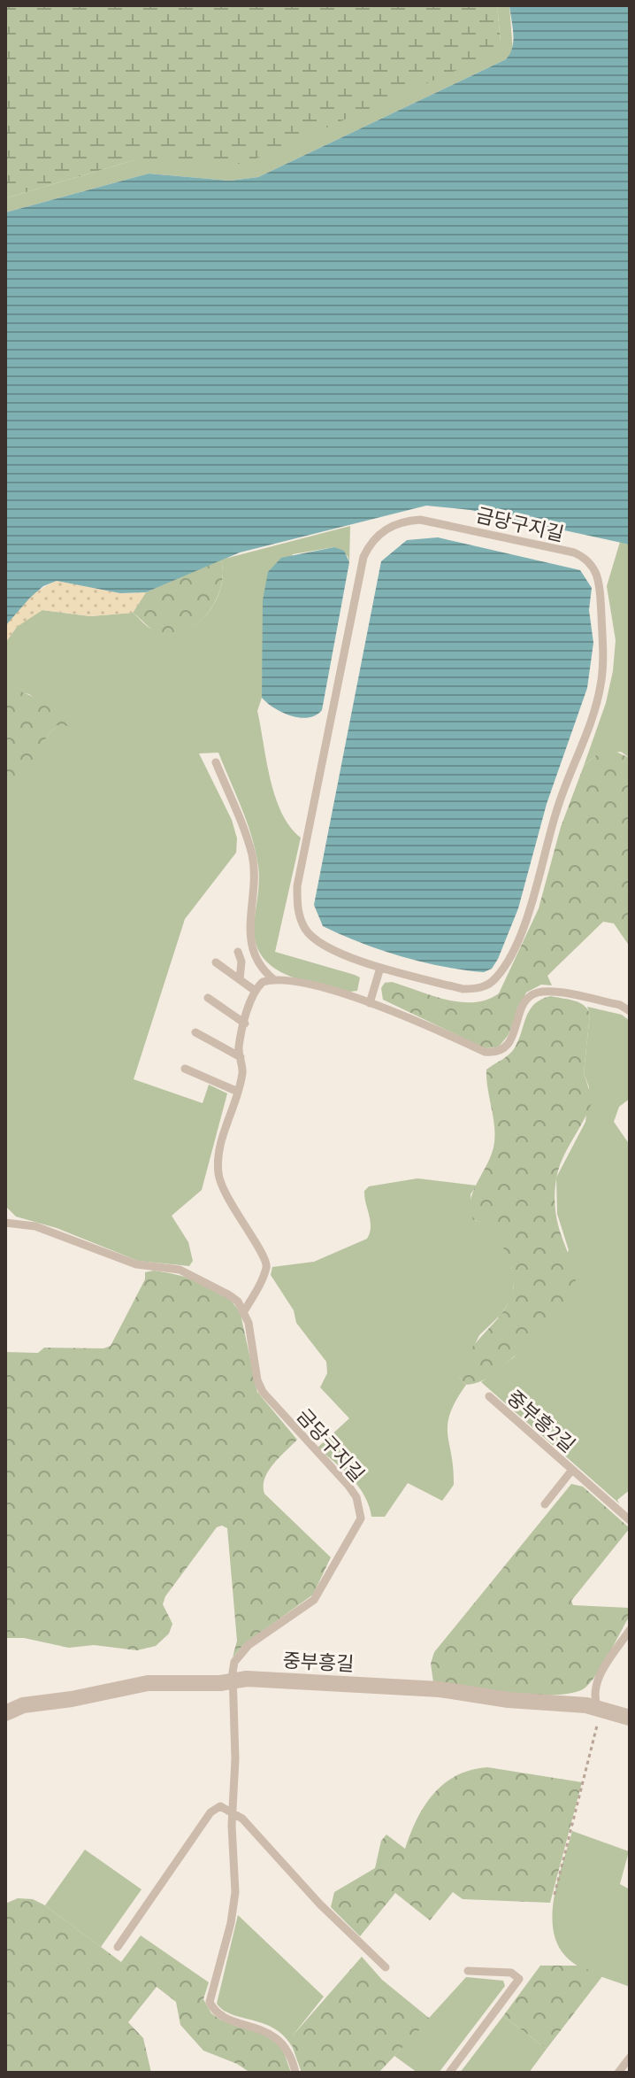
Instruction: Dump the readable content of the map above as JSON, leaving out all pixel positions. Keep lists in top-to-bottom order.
{
  "streets": {
    "street": ["중부흥길"],
    "lane": ["금당구지길", "중부흥2길"]
  },
  "crossings": [
    ["금당구지길", "중부흥길"]
  ]
}
